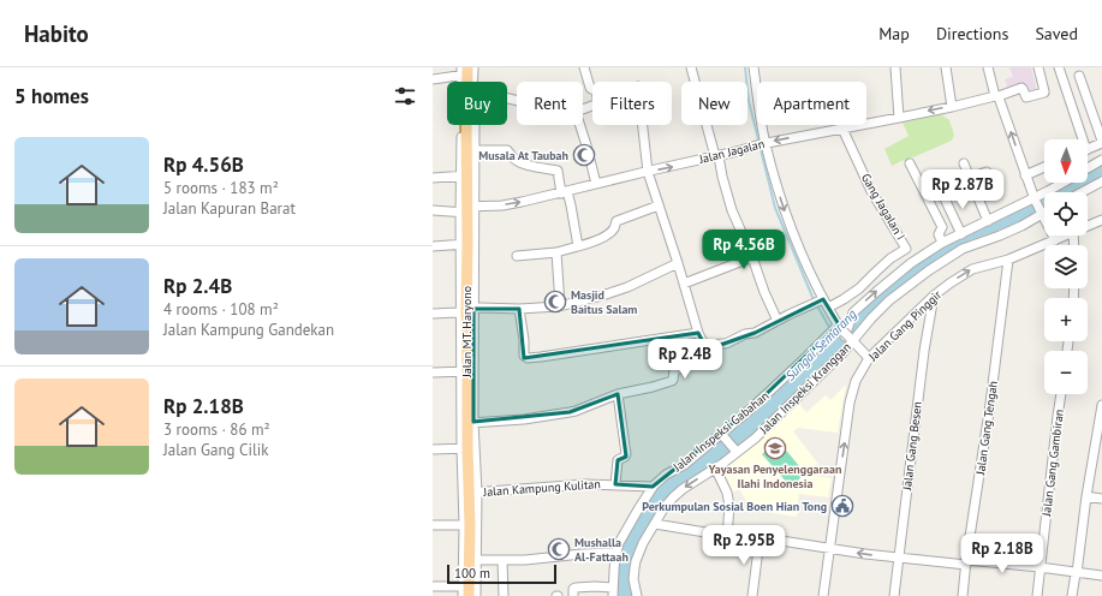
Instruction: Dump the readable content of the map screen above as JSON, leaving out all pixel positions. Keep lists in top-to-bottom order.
{
  "streets": {
    "main road": ["Jalan MT. Haryono"],
    "street": [
      "Jalan Jagalan",
      "Gang Jagalan I",
      "Jalan Gang Pinggir",
      "Jalan Inspeksi Kranggan",
      "Jalan Gang Tengah",
      "Jalan Inspeksi Gabahan",
      "Jalan Gang Besen",
      "Jalan Gang Gambiran",
      "Jalan Kampung Kulitan"
    ]
  },
  "crossings": [
    ["Jalan Jagalan", "Gang Jagalan I"],
    ["Jalan Jagalan", "Jalan MT. Haryono"],
    ["Jalan Gang Pinggir", "Jalan Gang Tengah"],
    ["Jalan Gang Pinggir", "Jalan Gang Besen"],
    ["Jalan MT. Haryono", "Jalan Kampung Kulitan"],
    ["Jalan Inspeksi Gabahan", "Jalan Kampung Kulitan"]
  ],
  "one_way": ["Jalan Gang Pinggir"],
  "water": ["Sungai Semarang"],
  "places": {
    "mosque": ["Musala At Taubah", "Masjid Baitus Salam", "Mushalla Al-Fattaah"],
    "school or university": ["Yayasan Penyelenggaraan Ilahi Indonesia"],
    "public building": ["Perkumpulan Sosial Boen Hian Tong"]
  },
  "scale_bar": "100 m",
  "north": "bottom",
  "page": {
    "header": "Habito",
    "nav": ["Map", "Directions", "Saved"],
    "heading": "5 homes",
    "chip": [
      "Buy",
      "Rent",
      "Filters",
      "New",
      "Apartment"
    ],
    "list": [
      {
        "name": "Rp 4.56B",
        "note": "5 rooms · 183 m² · Jalan Kapuran Barat"
      },
      {
        "name": "Rp 2.4B",
        "note": "4 rooms · 108 m² · Jalan Kampung Gandekan"
      },
      {
        "name": "Rp 2.18B",
        "note": "3 rooms · 86 m² · Jalan Gang Cilik"
      }
    ],
    "map_buttons": ["+", "−"],
    "price": [
      "Rp 2.87B",
      "Rp 4.56B",
      "Rp 2.4B",
      "Rp 2.95B",
      "Rp 2.18B"
    ],
    "scale": "100 m"
  }
}
